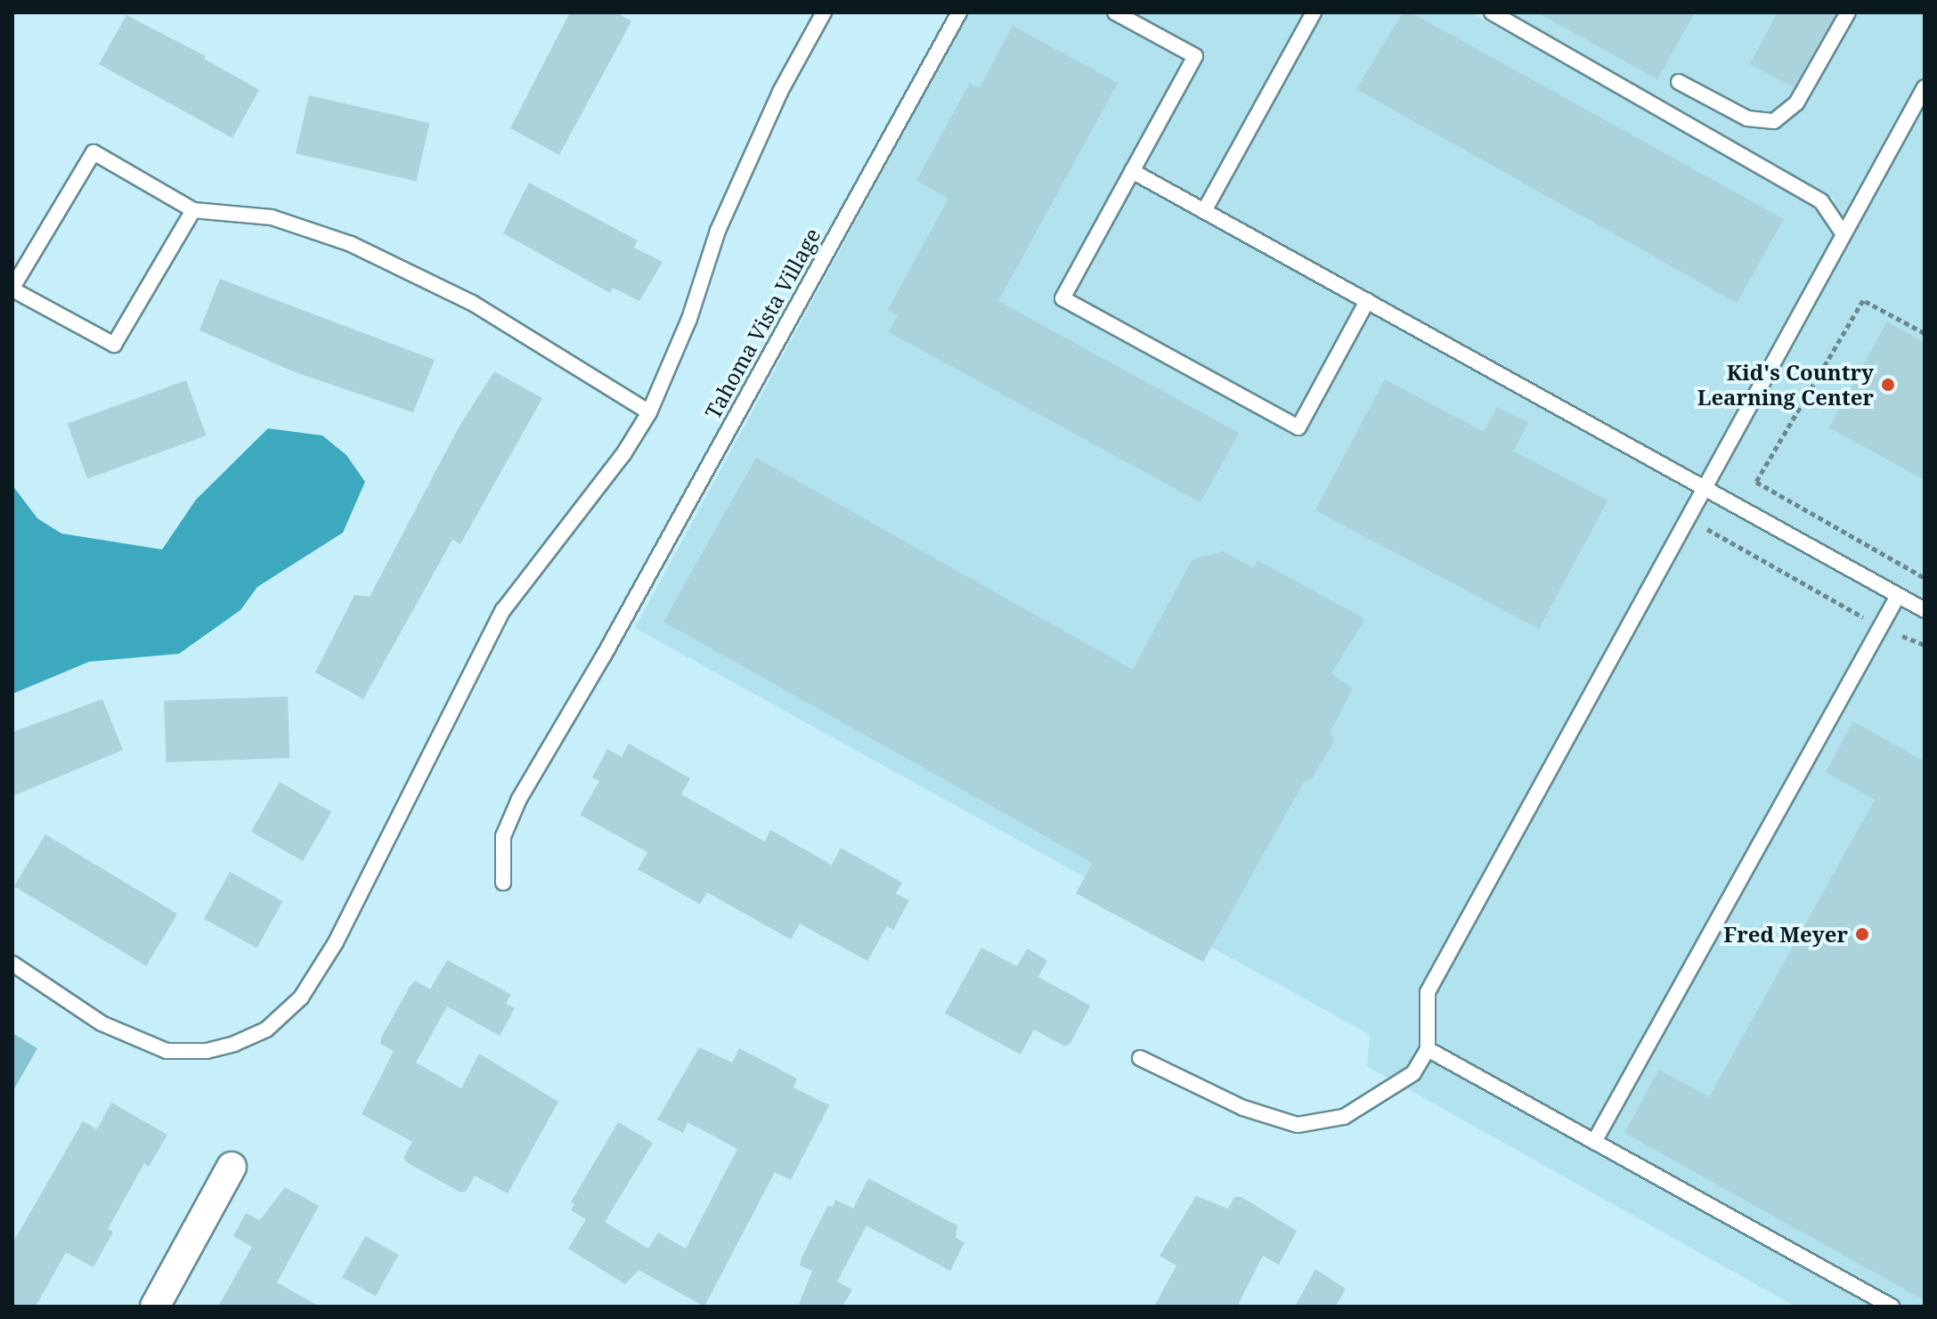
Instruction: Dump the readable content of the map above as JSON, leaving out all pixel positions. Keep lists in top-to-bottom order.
{
  "streets": {
    "lane": ["Tahoma Vista Village"]
  },
  "places": ["Kid's Country Learning Center", "Fred Meyer"]
}
